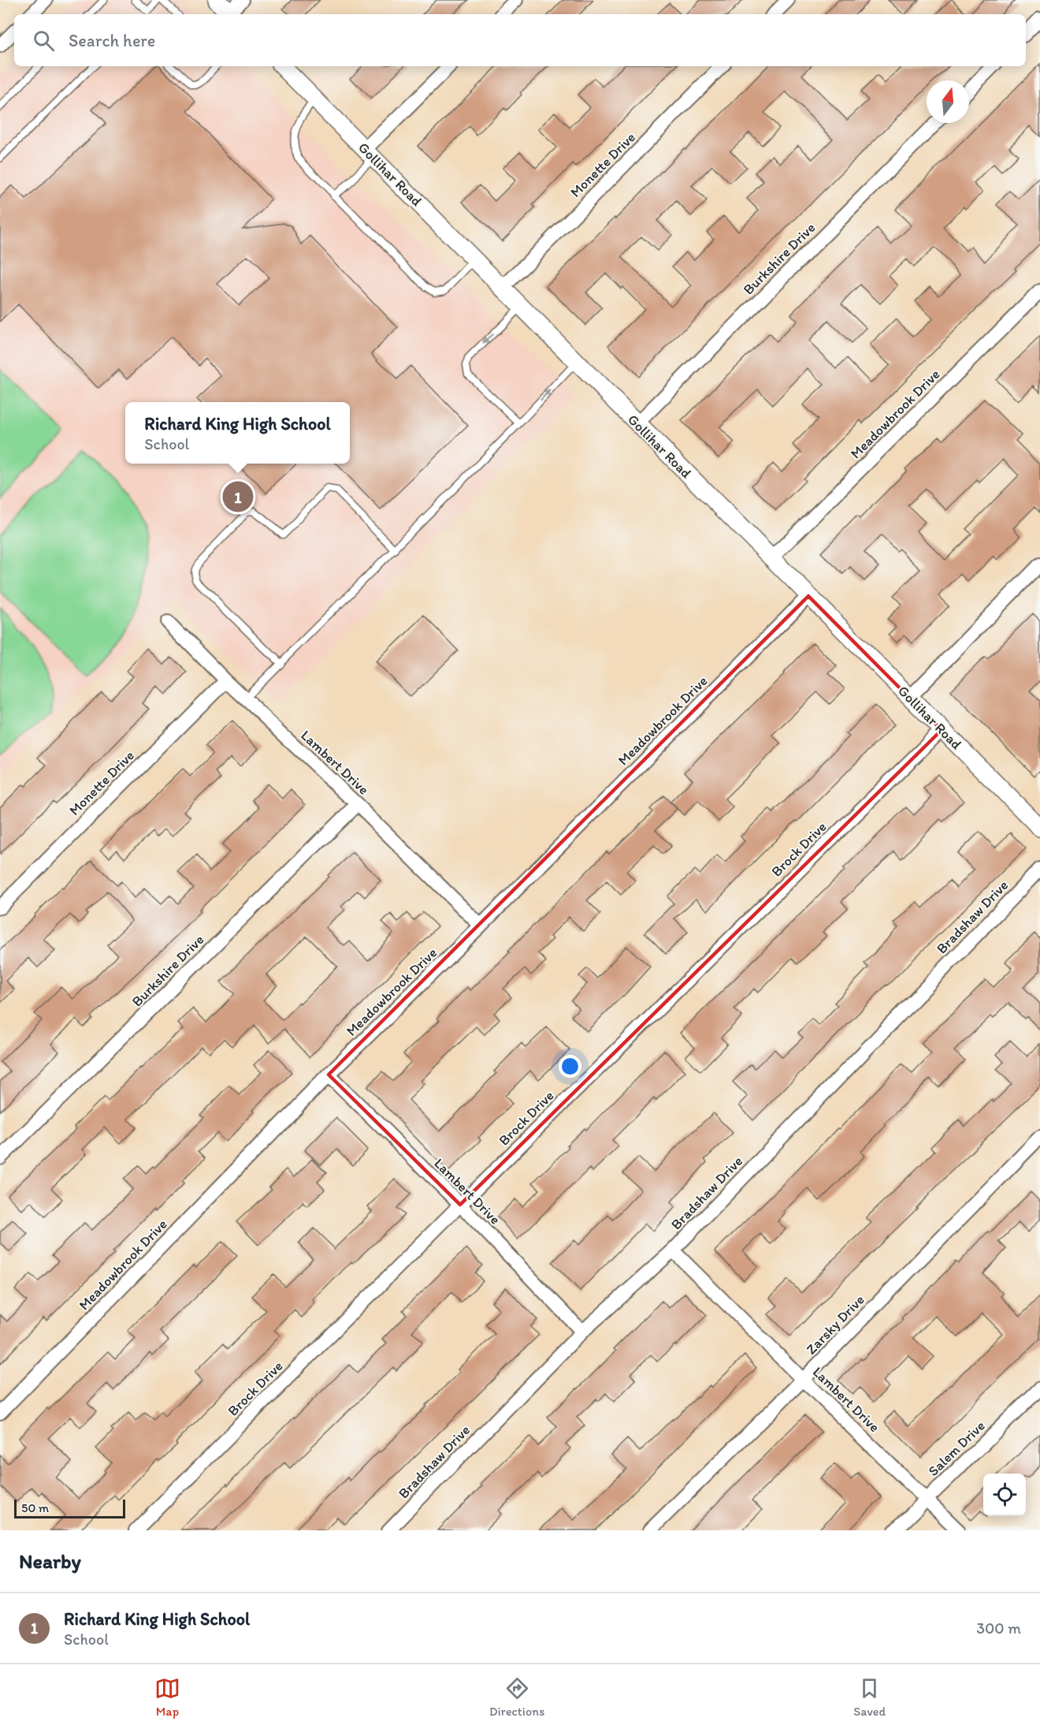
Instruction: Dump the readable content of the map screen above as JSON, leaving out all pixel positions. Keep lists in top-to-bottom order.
{
  "streets": {
    "street": [
      "Monette Drive",
      "Gollihar Road",
      "Burkshire Drive",
      "Meadowbrook Drive",
      "Lambert Drive",
      "Brock Drive",
      "Bradshaw Drive",
      "Zarsky Drive",
      "Salem Drive"
    ]
  },
  "crossings": [
    ["Monette Drive", "Gollihar Road"],
    ["Monette Drive", "Lambert Drive"],
    ["Gollihar Road", "Burkshire Drive"],
    ["Gollihar Road", "Meadowbrook Drive"],
    ["Gollihar Road", "Brock Drive"],
    ["Burkshire Drive", "Lambert Drive"],
    ["Meadowbrook Drive", "Lambert Drive"],
    ["Lambert Drive", "Brock Drive"],
    ["Lambert Drive", "Bradshaw Drive"],
    ["Lambert Drive", "Zarsky Drive"],
    ["Lambert Drive", "Salem Drive"]
  ],
  "scale_bar": "50 m",
  "north": "top",
  "page": {
    "search": "Search here",
    "popup": ["Richard King High School", "School"],
    "pins": "1",
    "scale": "50 m",
    "heading": "Nearby",
    "list": [
      {
        "mark": "1",
        "name": "Richard King High School",
        "note": "School",
        "value": "300 m"
      }
    ],
    "nav": ["Map", "Directions", "Saved"]
  }
}
